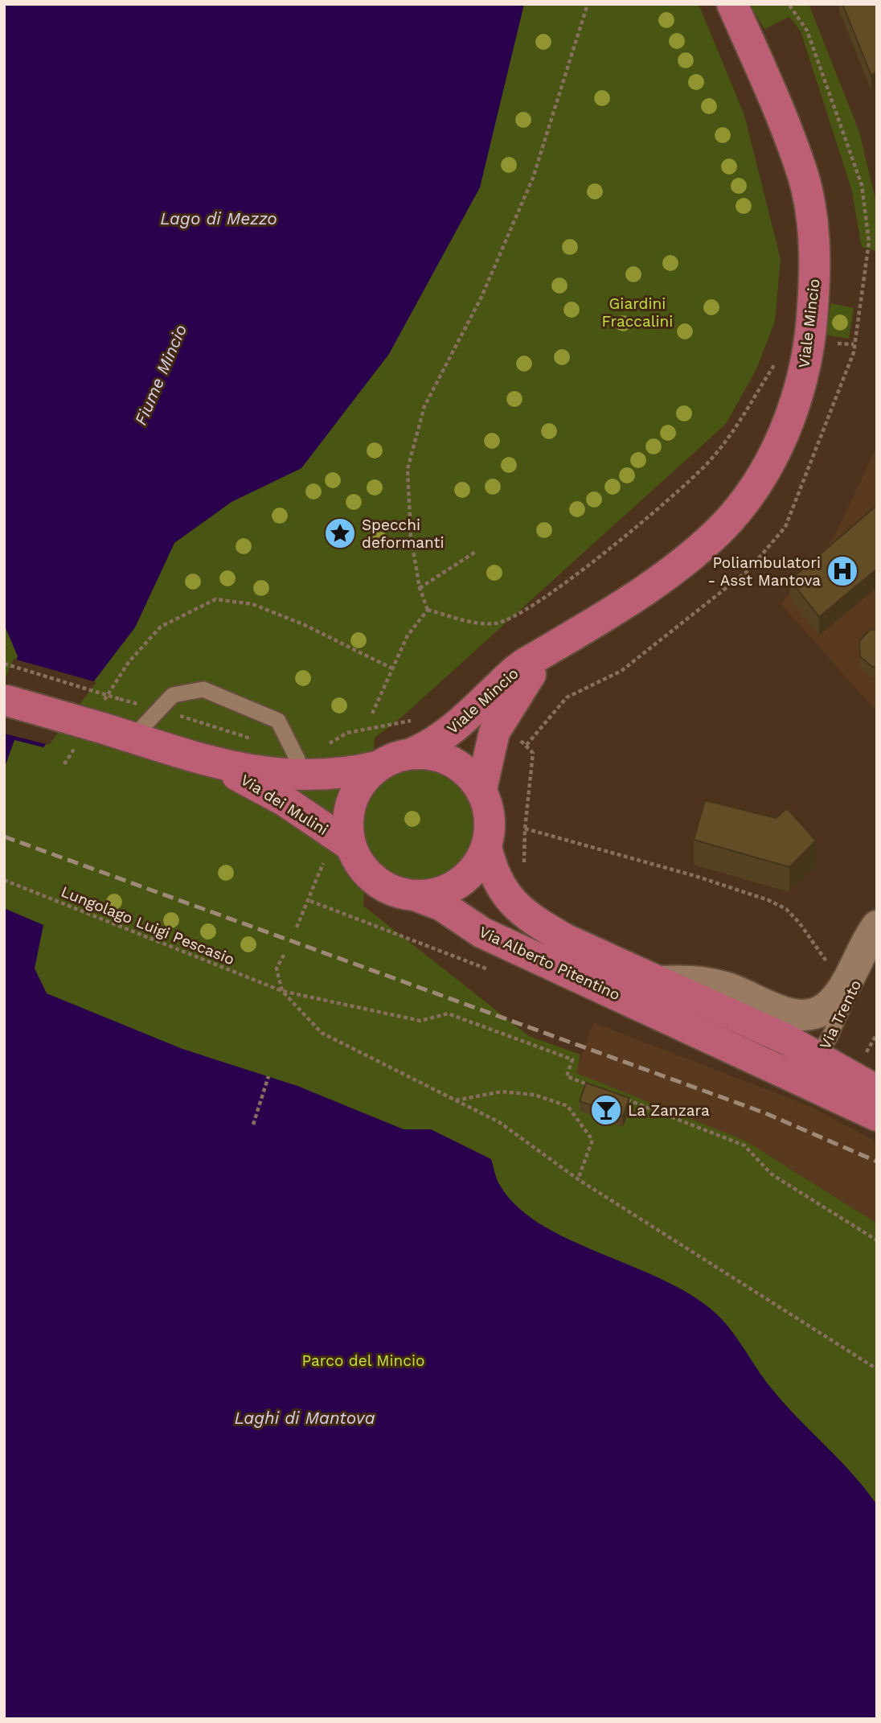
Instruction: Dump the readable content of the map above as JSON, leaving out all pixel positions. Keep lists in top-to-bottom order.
{
  "streets": {
    "main road": ["Viale Mincio", "Via dei Mulini", "Via Alberto Pitentino"],
    "street": ["Via Trento"],
    "path": ["Lungolago Luigi Pescasio"]
  },
  "crossings": [
    ["Viale Mincio", "Via dei Mulini"],
    ["Viale Mincio", "Via Alberto Pitentino"],
    ["Via dei Mulini", "Via Alberto Pitentino"],
    ["Via Alberto Pitentino", "Via Trento"]
  ],
  "water": ["Lago di Mezzo", "Fiume Mincio", "Laghi di Mantova"],
  "parks": ["Giardini Fraccalini", "Parco del Mincio"],
  "places": {
    "place": ["Specchi deformanti"],
    "hospital": ["Poliambulatori - Asst Mantova"],
    "bar": ["La Zanzara"]
  }
}
